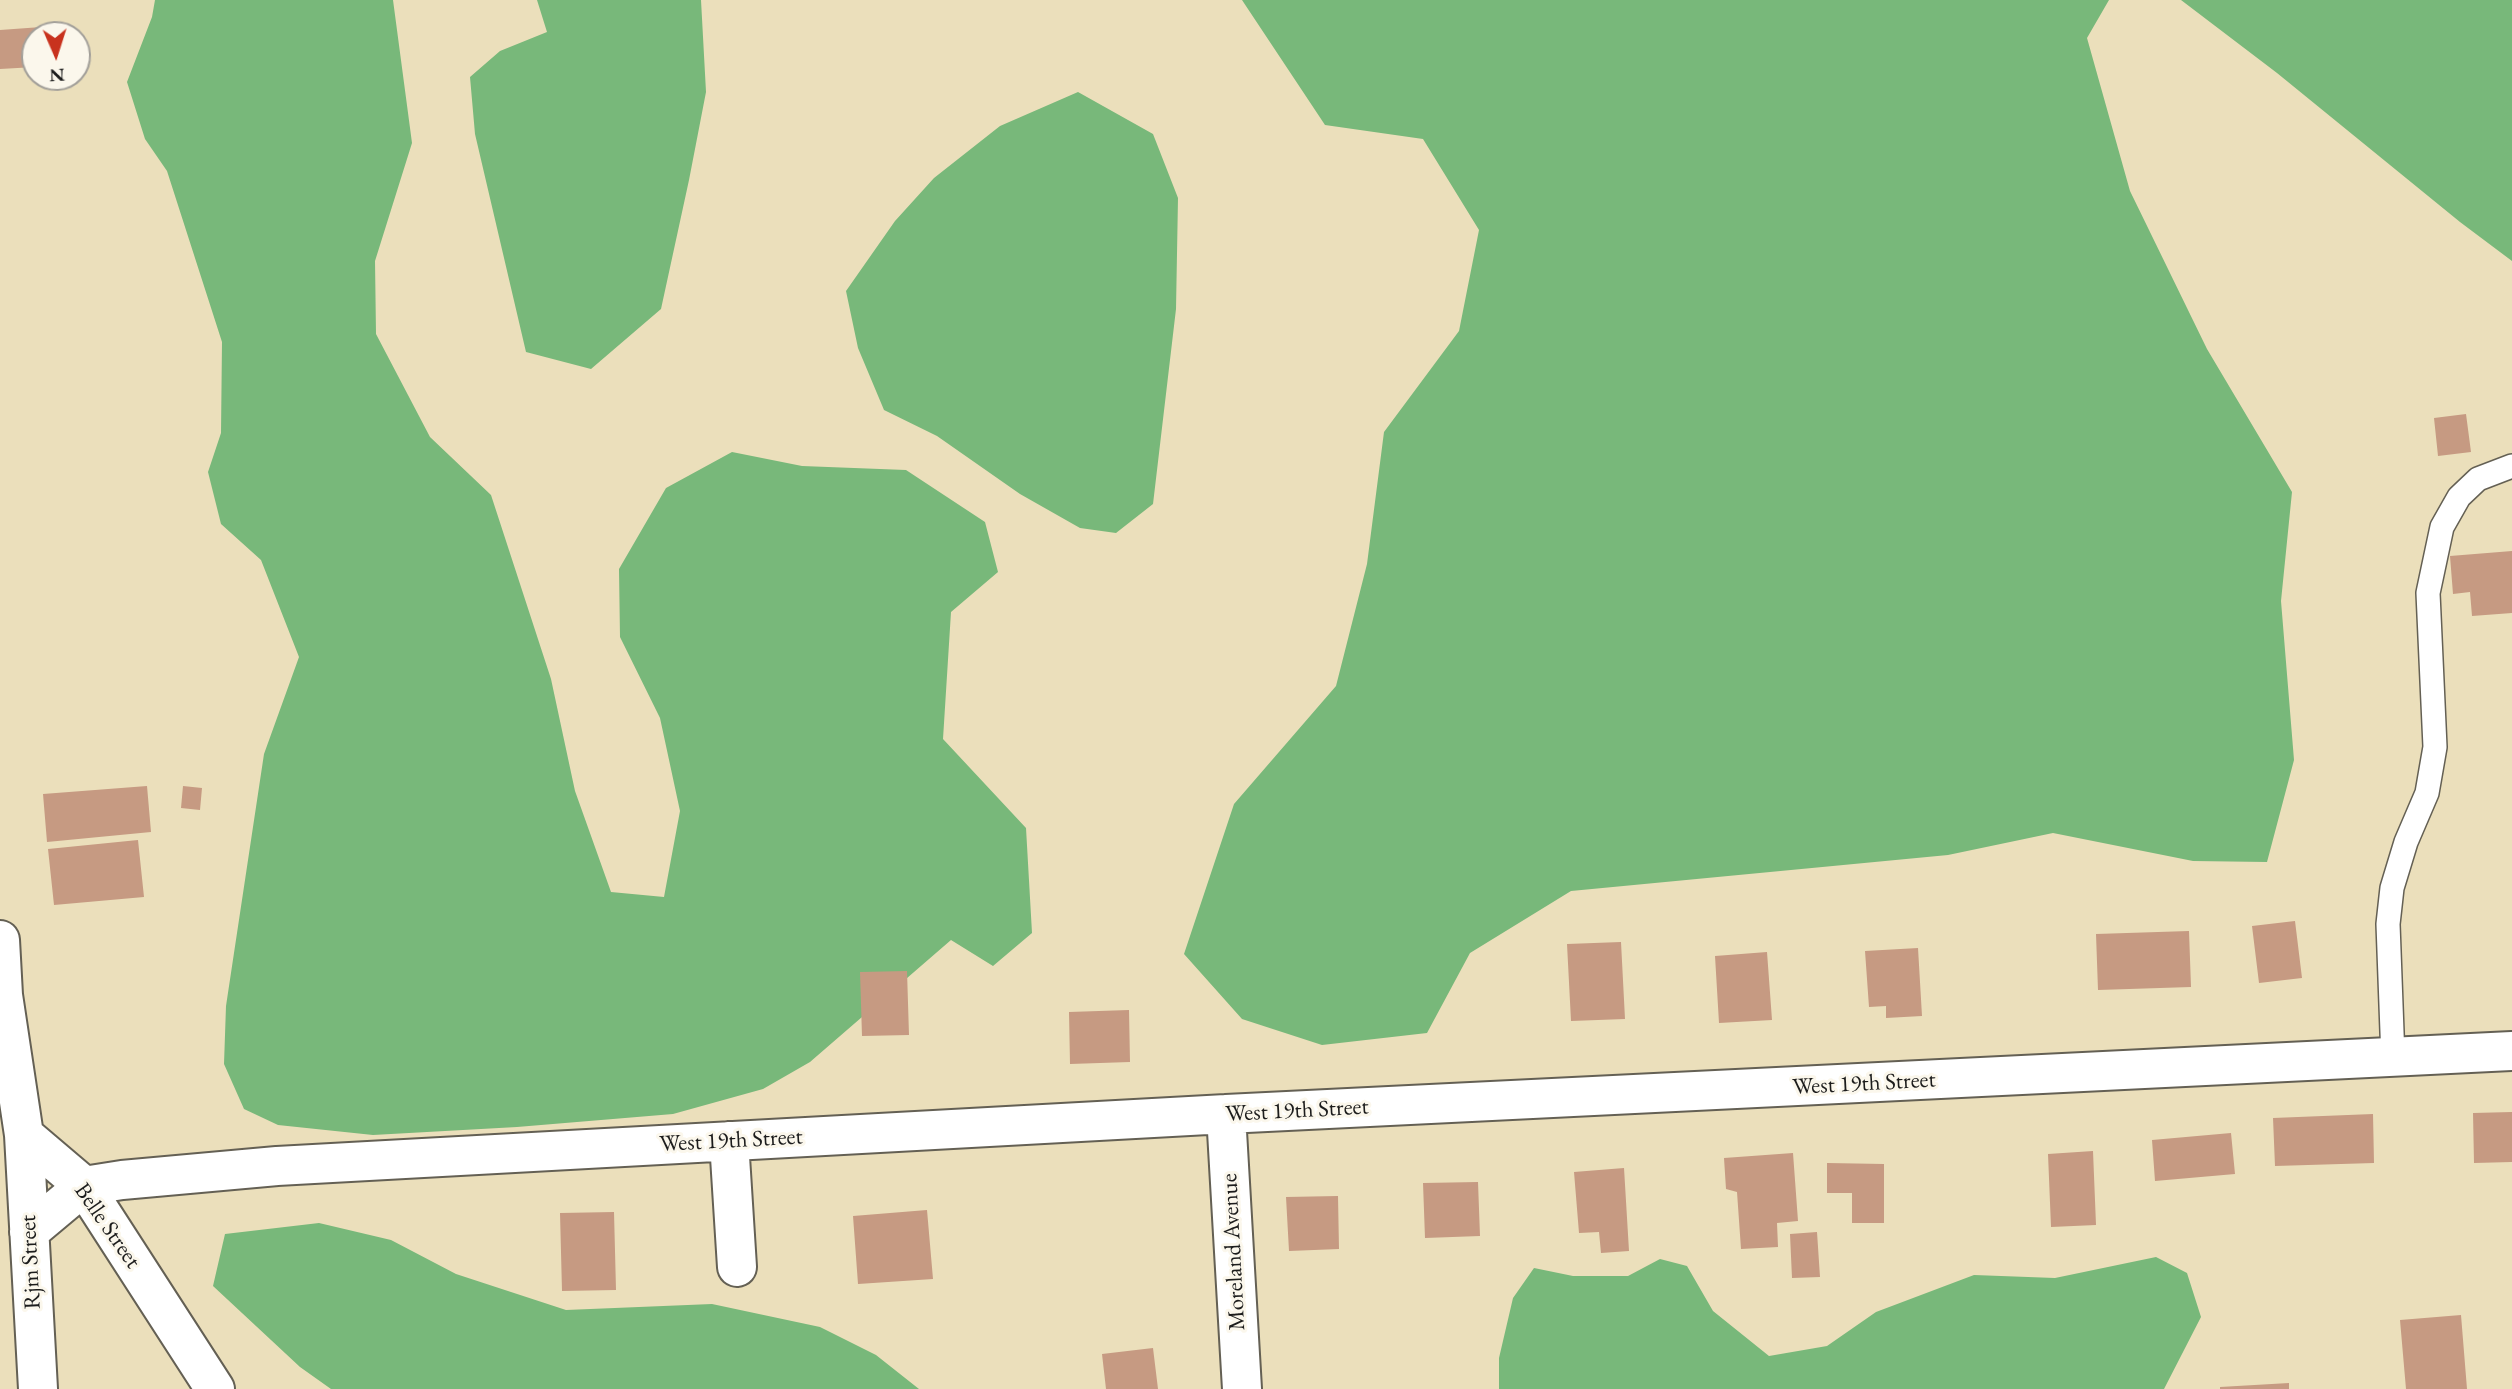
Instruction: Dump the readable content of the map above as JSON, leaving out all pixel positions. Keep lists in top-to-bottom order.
{
  "streets": {
    "street": [
      "West 19th Street",
      "Belle Street",
      "Moreland Avenue",
      "Rjm Street"
    ]
  },
  "crossings": [
    ["West 19th Street", "Belle Street"],
    ["West 19th Street", "Moreland Avenue"],
    ["Belle Street", "Rjm Street"]
  ],
  "north": "bottom"
}
